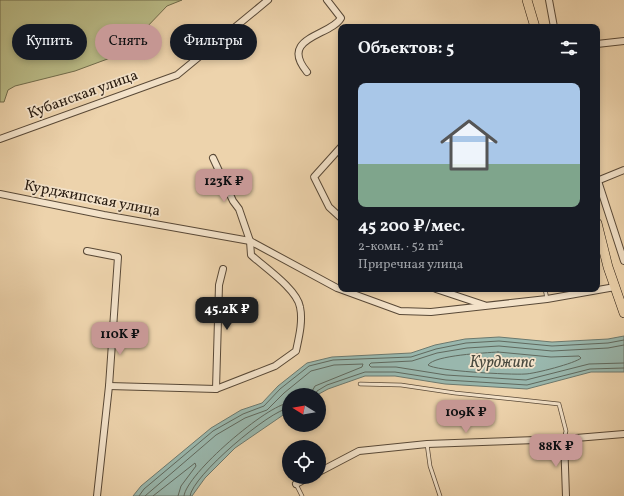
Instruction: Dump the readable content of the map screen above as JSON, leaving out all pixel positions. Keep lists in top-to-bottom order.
{
  "streets": {
    "street": ["Кубанская улица", "Курджипская улица"]
  },
  "water": ["Курджипс"],
  "north": "left",
  "page": {
    "chip": ["Купить", "Снять", "Фильтры"],
    "heading": "Объектов: 5",
    "list": [
      {
        "name": "45 200 ₽/мес.",
        "note": "2-комн. · 52 m² · Приречная улица"
      }
    ],
    "price": [
      "123K ₽",
      "45.2K ₽",
      "110K ₽",
      "109K ₽",
      "88K ₽"
    ]
  }
}
